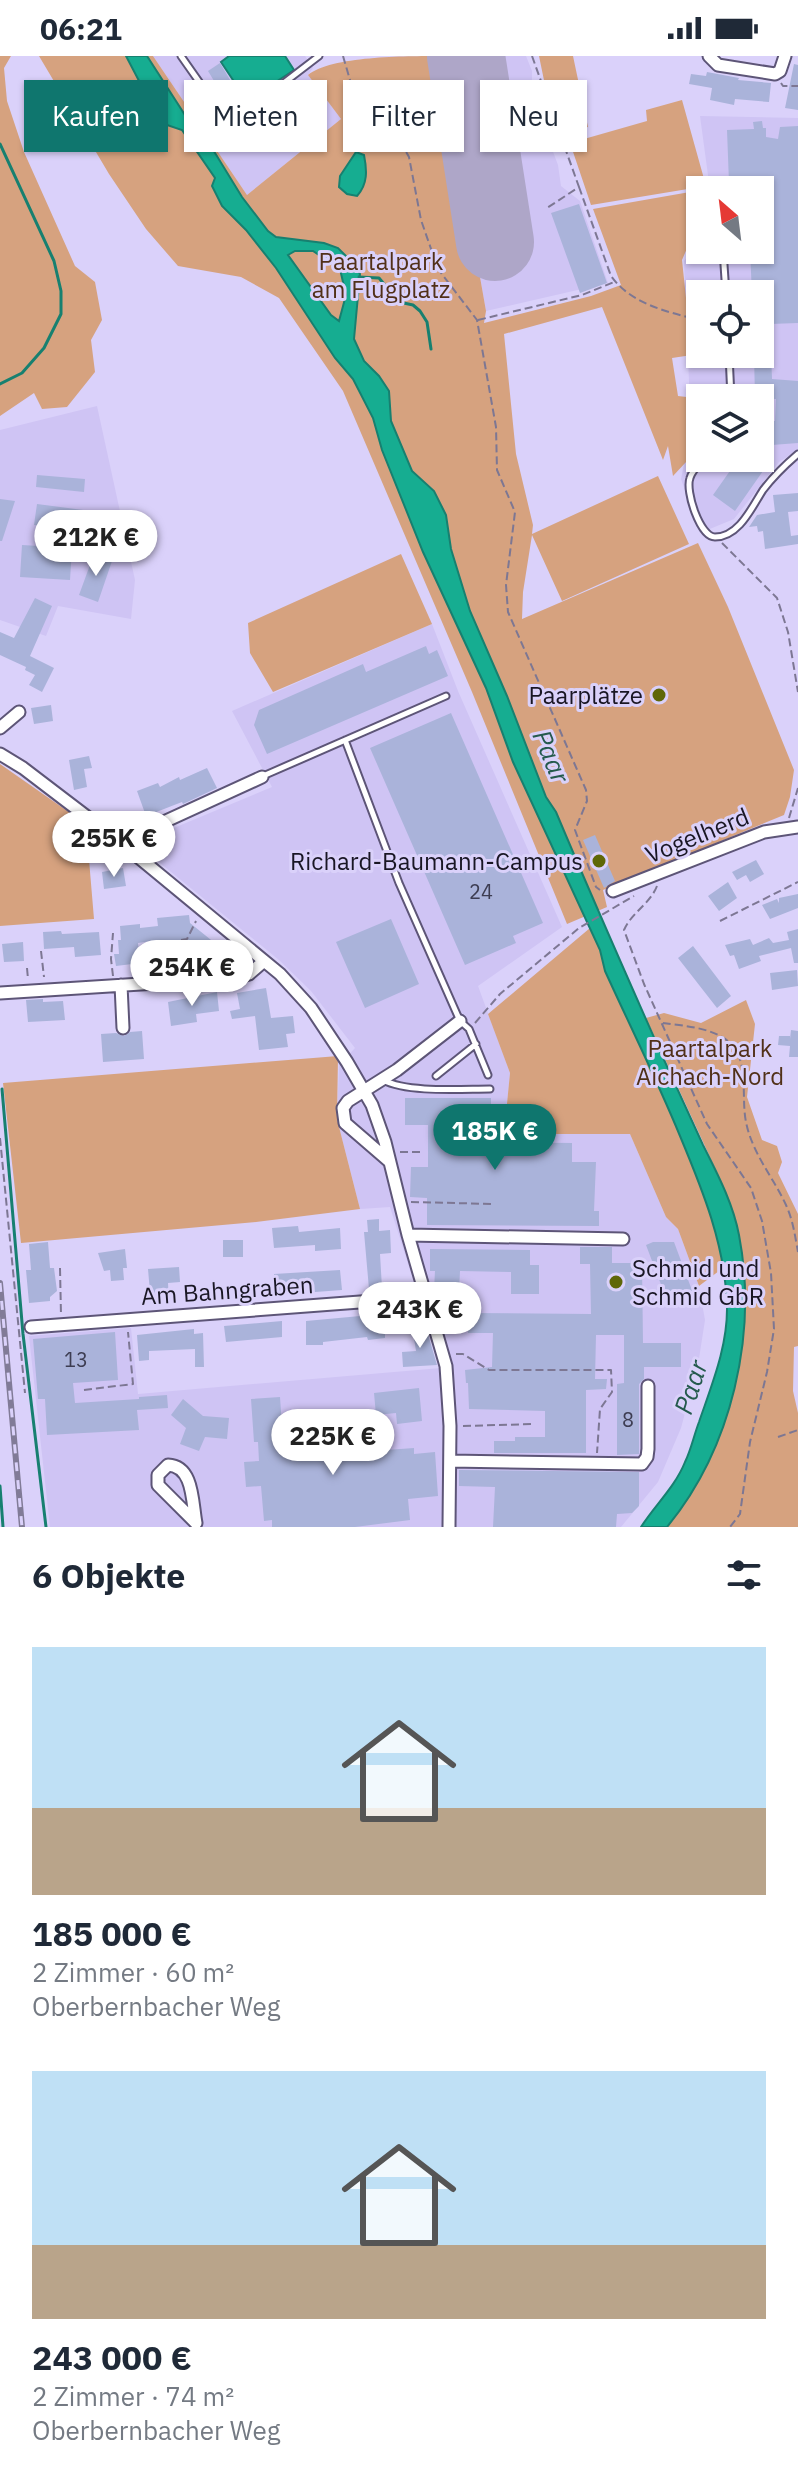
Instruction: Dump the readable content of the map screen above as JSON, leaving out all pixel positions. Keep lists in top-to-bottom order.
{
  "streets": {
    "street": ["Vogelherd", "Am Bahngraben"]
  },
  "water": ["Paar"],
  "parks": ["Paartalpark am Flugplatz", "Paartalpark Aichach-Nord"],
  "places": ["Paarplätze", "Richard-Baumann-Campus", "Schmid und Schmid GbR"],
  "house_numbers": ["24", "13", "8"],
  "north": "top left",
  "page": {
    "status": "06:21",
    "chip": [
      "Kaufen",
      "Mieten",
      "Filter",
      "Neu"
    ],
    "price": [
      "212K €",
      "255K €",
      "254K €",
      "185K €",
      "243K €",
      "225K €"
    ],
    "heading": "6 Objekte",
    "list": [
      {
        "name": "185 000 €",
        "note": "2 Zimmer · 60 m² · Oberbernbacher Weg"
      },
      {
        "name": "243 000 €",
        "note": "2 Zimmer · 74 m² · Oberbernbacher Weg"
      }
    ]
  }
}
